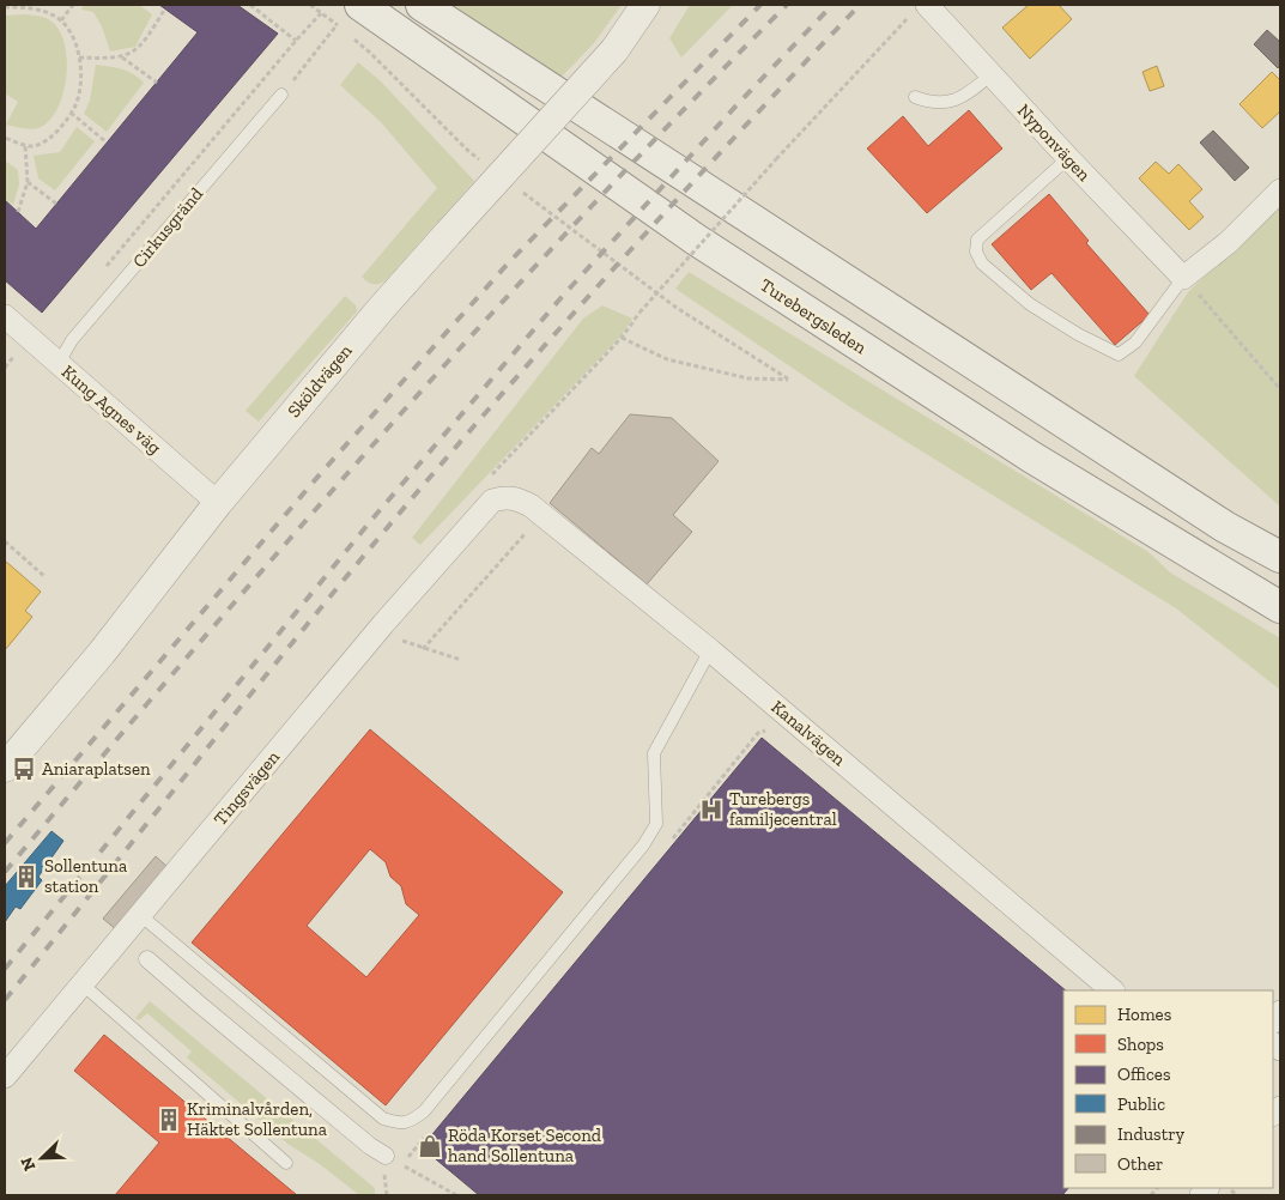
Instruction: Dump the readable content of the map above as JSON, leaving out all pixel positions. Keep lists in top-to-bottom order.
{
  "streets": {
    "main road": ["Turebergsleden"],
    "street": [
      "Nyponvägen",
      "Sköldvägen",
      "Kung Agnes väg",
      "Kanalvägen",
      "Tingsvägen"
    ],
    "lane": ["Cirkusgränd"]
  },
  "crossings": [
    ["Cirkusgränd", "Kung Agnes väg"],
    ["Sköldvägen", "Kung Agnes väg"],
    ["Kanalvägen", "Tingsvägen"]
  ],
  "places": {
    "bus stop": ["Aniaraplatsen"],
    "hospital": ["Turebergs familjecentral"],
    "building": ["Sollentuna station", "Kriminalvården, Häktet Sollentuna"],
    "shop": ["Röda Korset Second hand Sollentuna"]
  },
  "legend": [
    "Homes",
    "Shops",
    "Offices",
    "Public",
    "Industry",
    "Other"
  ],
  "north": "bottom left"
}
